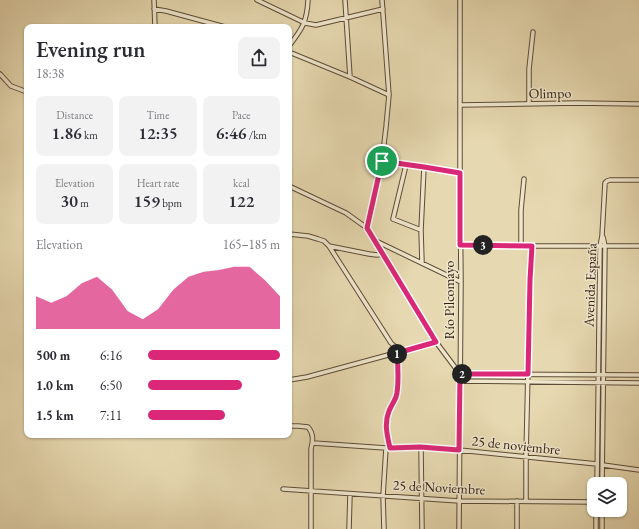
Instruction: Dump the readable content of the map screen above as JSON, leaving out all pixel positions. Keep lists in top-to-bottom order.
{
  "streets": {
    "street": [
      "Olimpo",
      "Avenida España",
      "Río Pilcomayo",
      "25 de noviembre",
      "25 de Noviembre"
    ]
  },
  "crossings": [
    ["Olimpo", "Río Pilcomayo"],
    ["Avenida España", "25 de noviembre"],
    ["Río Pilcomayo", "25 de noviembre"],
    ["Río Pilcomayo", "25 de Noviembre"]
  ],
  "page": {
    "heading": ["Evening run", "18:38"],
    "stats": [
      ["Distance", "1.86 km"],
      ["Time", "12:35"],
      ["Pace", "6:46 /km"],
      ["Elevation", "30 m"],
      ["Heart rate", "159 bpm"],
      ["kcal", "122"]
    ],
    "chart": ["Elevation", "165–185 m"],
    "pins": ["3", "1", "2"],
    "list": [
      {
        "name": "500 m",
        "note": "6:16"
      },
      {
        "name": "1.0 km",
        "note": "6:50"
      },
      {
        "name": "1.5 km",
        "note": "7:11"
      }
    ]
  }
}
